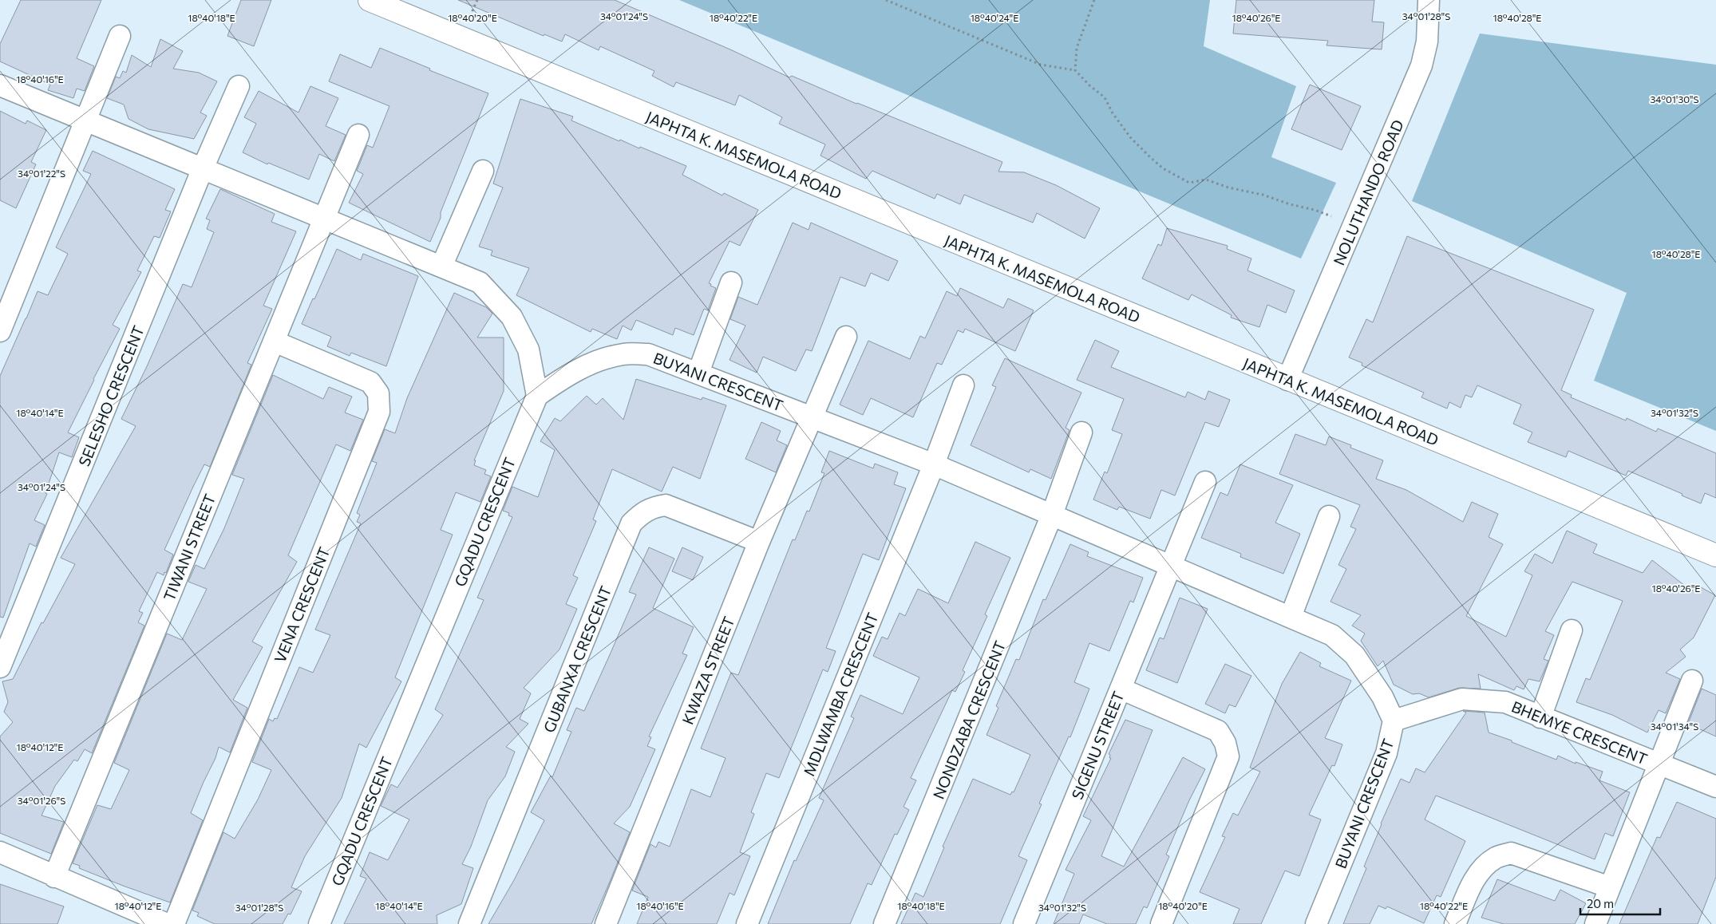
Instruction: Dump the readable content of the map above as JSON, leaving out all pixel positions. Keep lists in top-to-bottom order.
{
  "streets": {
    "main road": ["JAPHTA K. MASEMOLA ROAD"],
    "street": [
      "NOLUTHANDO ROAD",
      "BUYANI CRESCENT",
      "SELESHO CRESCENT",
      "GQADU CRESCENT",
      "TIWANI STREET",
      "VENA CRESCENT",
      "GUBANXA CRESCENT",
      "KWAZA STREET",
      "MDLWAMBA CRESCENT",
      "NONDZABA CRESCENT",
      "BHEMYE CRESCENT",
      "SIGENU STREET"
    ]
  },
  "crossings": [
    ["JAPHTA K. MASEMOLA ROAD", "NOLUTHANDO ROAD"],
    ["BUYANI CRESCENT", "GQADU CRESCENT"],
    ["BUYANI CRESCENT", "KWAZA STREET"],
    ["BUYANI CRESCENT", "MDLWAMBA CRESCENT"],
    ["BUYANI CRESCENT", "NONDZABA CRESCENT"],
    ["BUYANI CRESCENT", "BHEMYE CRESCENT"],
    ["BUYANI CRESCENT", "SIGENU STREET"],
    ["TIWANI STREET", "VENA CRESCENT"],
    ["GUBANXA CRESCENT", "KWAZA STREET"]
  ],
  "scale_bar": "20 m",
  "coordinates": [
    "34°01'24\"S",
    "34°01'28\"S",
    "18°40'18\"E",
    "18°40'20\"E",
    "18°40'22\"E",
    "18°40'24\"E",
    "18°40'26\"E",
    "18°40'28\"E",
    "18°40'16\"E",
    "34°01'30\"S",
    "34°01'22\"S",
    "34°01'32\"S",
    "18°40'14\"E",
    "34°01'34\"S",
    "18°40'12\"E",
    "34°01'26\"S"
  ]
}
